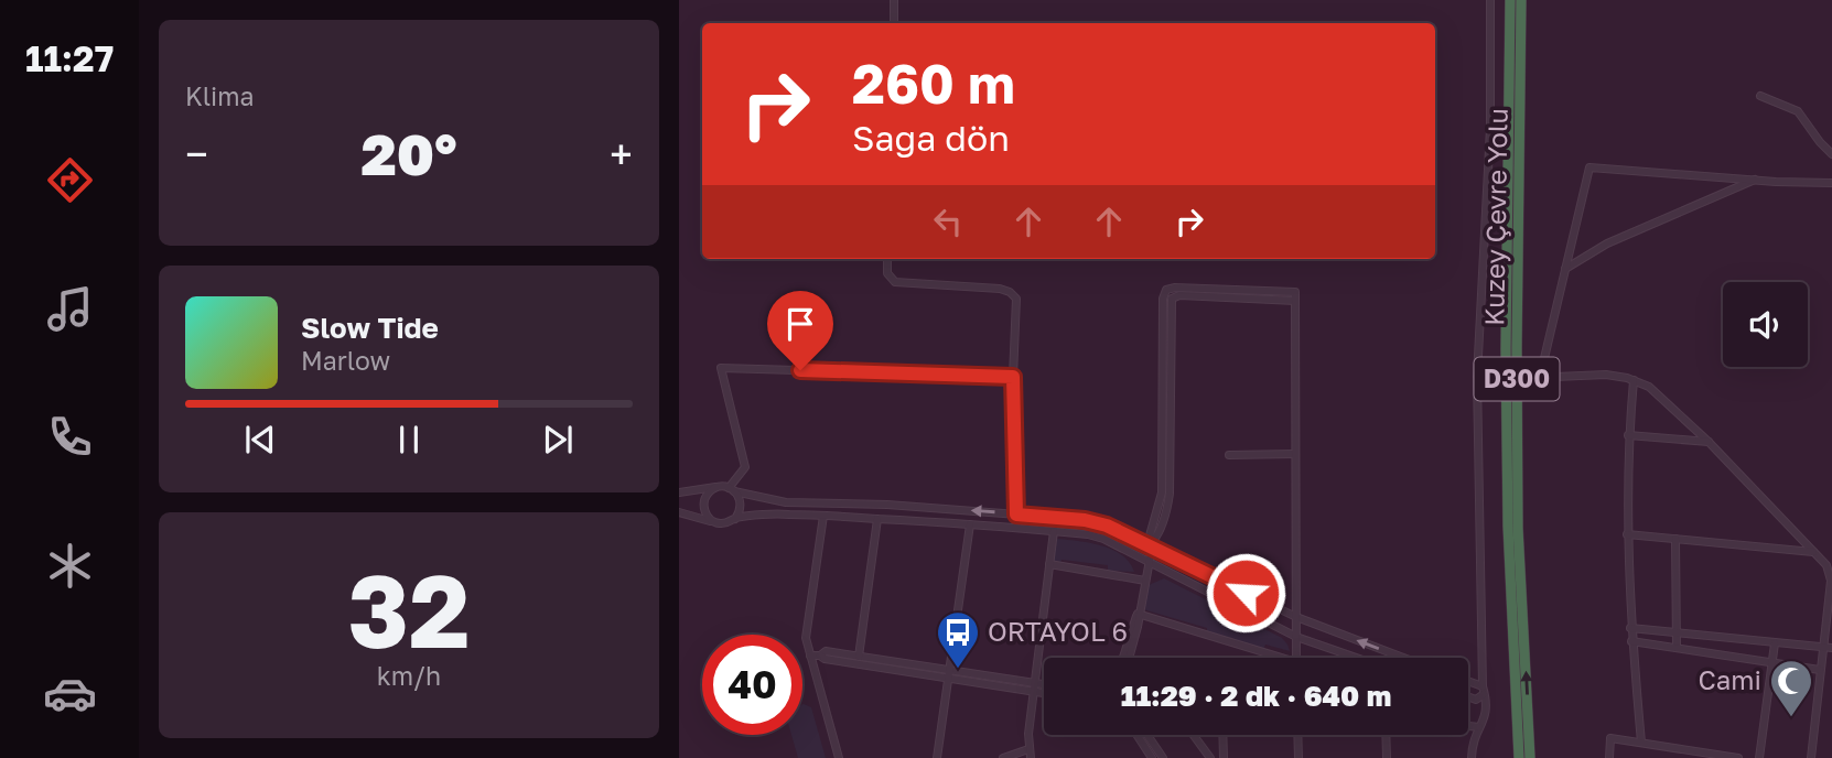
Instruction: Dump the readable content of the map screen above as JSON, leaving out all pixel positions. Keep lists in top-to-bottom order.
{
  "streets": {
    "highway": ["Kuzey Çevre Yolu", "D300"]
  },
  "places": {
    "bus stop": ["ORTAYOL 6"],
    "mosque": ["Cami"]
  },
  "page": {
    "tabs": "11:27",
    "tile": [
      "Klima",
      ["32", "km/h"]
    ],
    "turn": ["260 m", "Sağa dön"],
    "heat": ["−", "20°", "+"],
    "song": ["Slow Tide", "Marlow"],
    "limit": "40",
    "trip": "11:29 · 2 dk · 640 m"
  }
}
